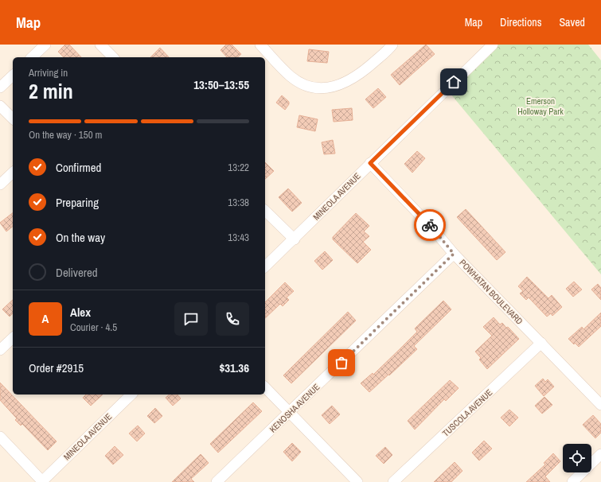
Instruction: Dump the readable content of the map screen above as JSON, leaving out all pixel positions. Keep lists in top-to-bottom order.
{
  "streets": {
    "street": [
      "MINEOLA AVENUE",
      "POWHATAN BOULEVARD",
      "KENOSHA AVENUE",
      "TUSCOLA AVENUE"
    ]
  },
  "crossings": [
    ["MINEOLA AVENUE", "POWHATAN BOULEVARD"],
    ["POWHATAN BOULEVARD", "KENOSHA AVENUE"],
    ["POWHATAN BOULEVARD", "TUSCOLA AVENUE"]
  ],
  "parks": ["Emerson Holloway Park"],
  "page": {
    "header": "Map",
    "nav": ["Map", "Directions", "Saved"],
    "heading": ["2 min", "Arriving in", "13:50–13:55"],
    "panel": [
      "Alex",
      "Courier · 4.5",
      "Order #2915",
      "$31.36"
    ],
    "bar": "On the way · 150 m",
    "list": [
      ["Confirmed", "13:22"],
      ["Preparing", "13:38"],
      ["On the way", "13:43"],
      "Delivered"
    ],
    "round": "A"
  }
}
